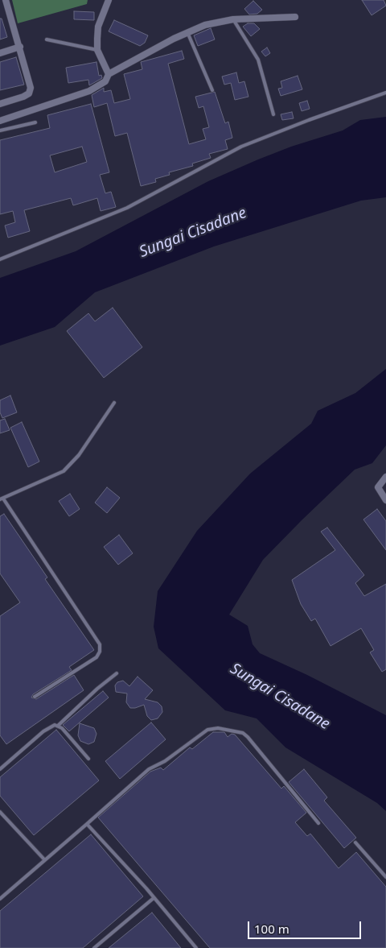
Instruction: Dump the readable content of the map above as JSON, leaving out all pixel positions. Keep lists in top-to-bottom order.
{
  "water": ["Sungai Cisadane"],
  "scale_bar": "100 m"
}
